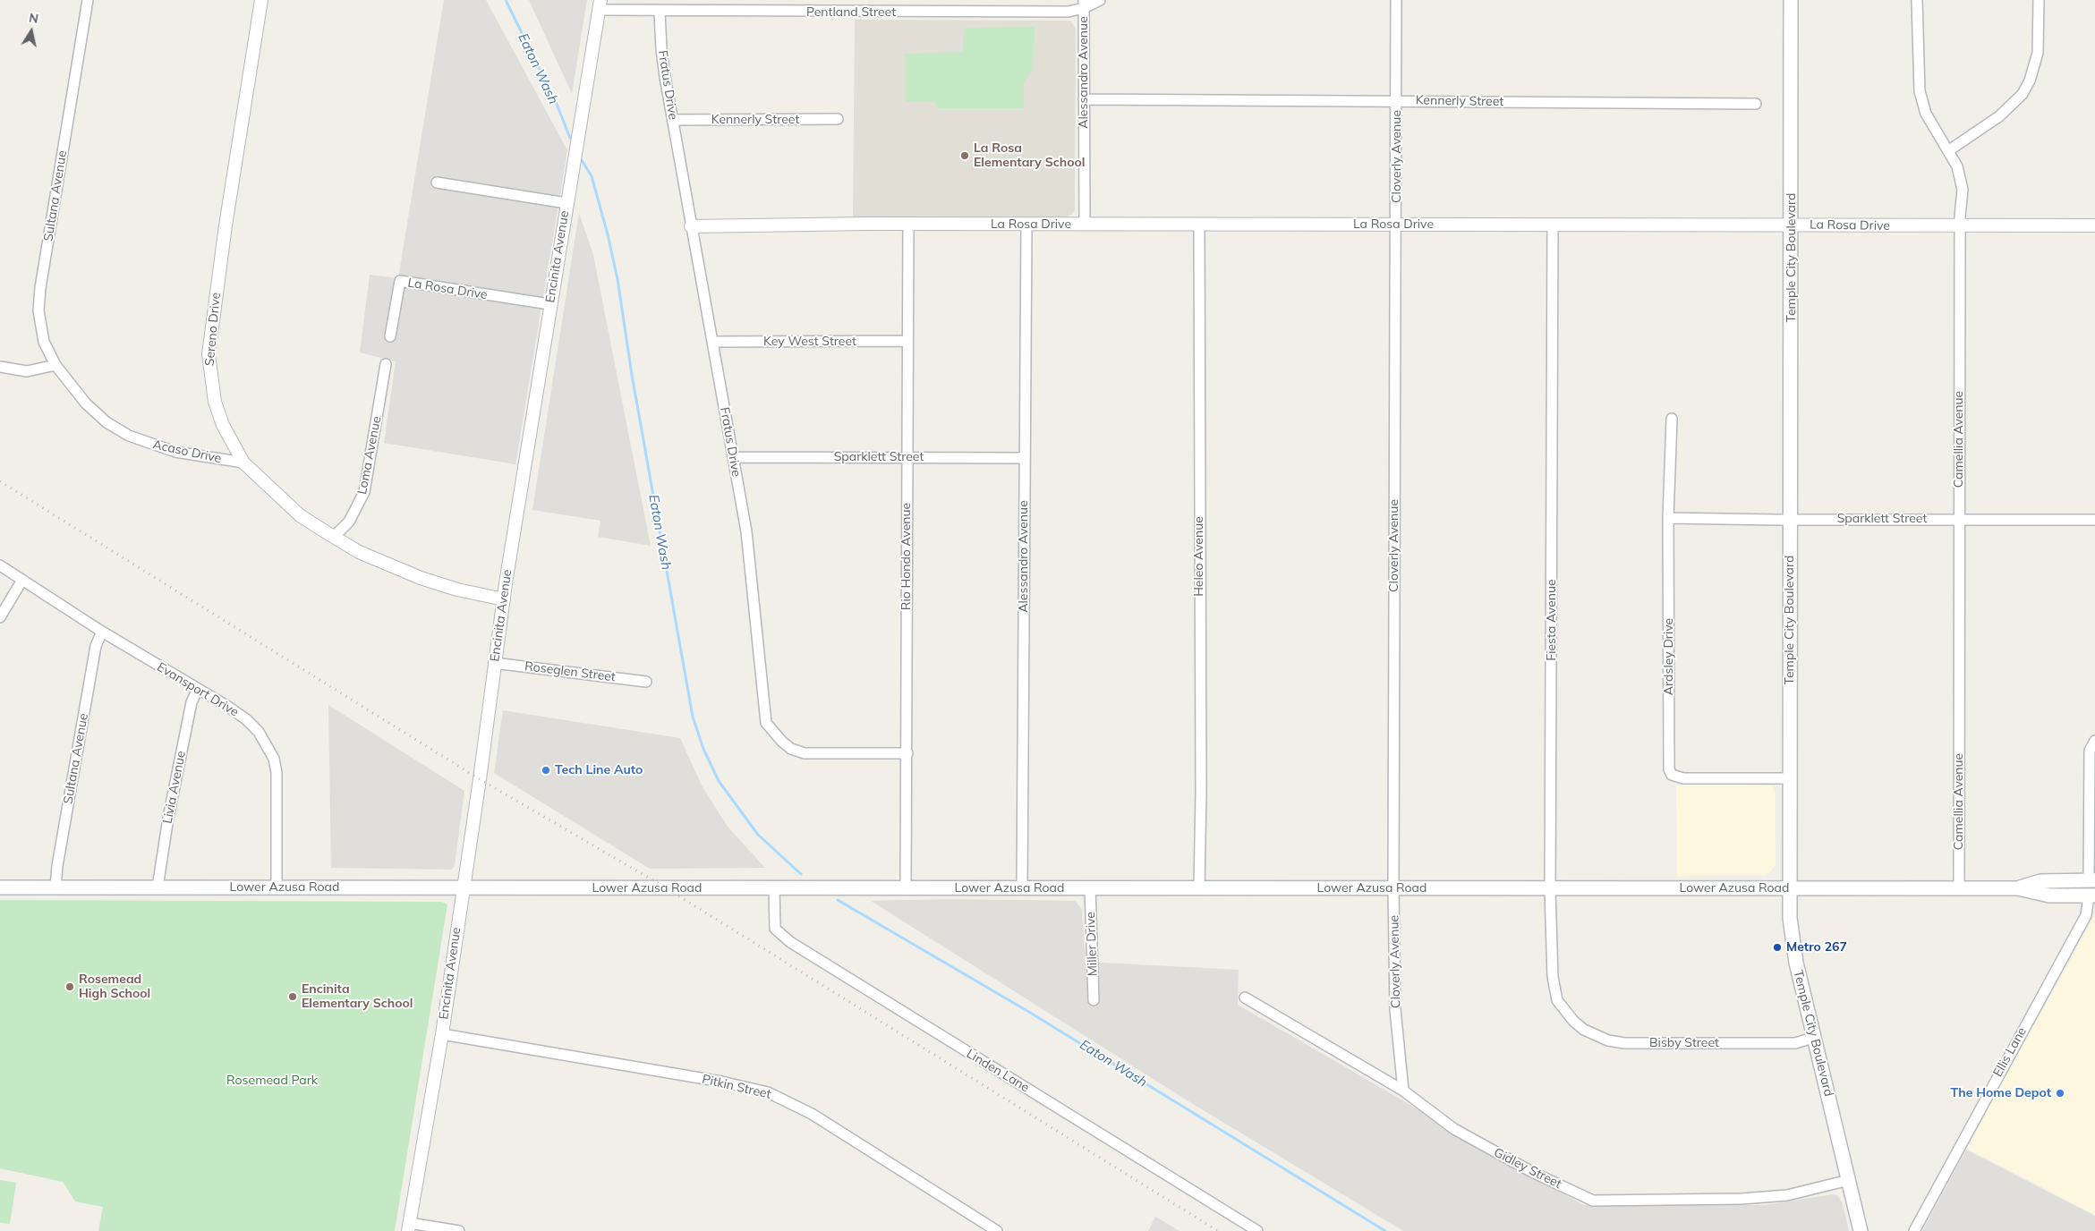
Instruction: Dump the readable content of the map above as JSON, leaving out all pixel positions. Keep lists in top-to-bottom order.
{
  "streets": {
    "main road": ["Temple City Boulevard", "Lower Azusa Road"],
    "street": [
      "Pentland Street",
      "Alessandro Avenue",
      "Fratus Drive",
      "Kennerly Street",
      "Cloverly Avenue",
      "Sultana Avenue",
      "La Rosa Drive",
      "Encinita Avenue",
      "Sereno Drive",
      "Key West Street",
      "Camellia Avenue",
      "Acaso Drive",
      "Loma Avenue",
      "Sparklett Street",
      "Rio Hondo Avenue",
      "Heleo Avenue",
      "Fiesta Avenue",
      "Ardsley Drive",
      "Roseglen Street",
      "Evansport Drive",
      "Livia Avenue",
      "Miller Drive",
      "Bisby Street",
      "Ellis Lane",
      "Linden Lane",
      "Pitkin Street",
      "Gidley Street"
    ]
  },
  "crossings": [
    ["Pentland Street", "Alessandro Avenue"],
    ["Pentland Street", "Fratus Drive"],
    ["Pentland Street", "Encinita Avenue"],
    ["Alessandro Avenue", "Kennerly Street"],
    ["Alessandro Avenue", "La Rosa Drive"],
    ["Alessandro Avenue", "Sparklett Street"],
    ["Alessandro Avenue", "Lower Azusa Road"],
    ["Fratus Drive", "Kennerly Street"],
    ["Fratus Drive", "La Rosa Drive"],
    ["Fratus Drive", "Key West Street"],
    ["Fratus Drive", "Sparklett Street"],
    ["Fratus Drive", "Rio Hondo Avenue"],
    ["Kennerly Street", "Cloverly Avenue"],
    ["Cloverly Avenue", "La Rosa Drive"],
    ["Cloverly Avenue", "Lower Azusa Road"],
    ["Cloverly Avenue", "Gidley Street"],
    ["Sultana Avenue", "Acaso Drive"],
    ["Sultana Avenue", "Evansport Drive"],
    ["Sultana Avenue", "Lower Azusa Road"],
    ["La Rosa Drive", "Encinita Avenue"],
    ["La Rosa Drive", "Temple City Boulevard"],
    ["La Rosa Drive", "Camellia Avenue"],
    ["La Rosa Drive", "Rio Hondo Avenue"],
    ["La Rosa Drive", "Heleo Avenue"],
    ["La Rosa Drive", "Fiesta Avenue"],
    ["Encinita Avenue", "Sereno Drive"],
    ["Encinita Avenue", "Roseglen Street"],
    ["Encinita Avenue", "Lower Azusa Road"],
    ["Encinita Avenue", "Pitkin Street"],
    ["Temple City Boulevard", "Sparklett Street"],
    ["Temple City Boulevard", "Ardsley Drive"],
    ["Temple City Boulevard", "Lower Azusa Road"],
    ["Temple City Boulevard", "Bisby Street"],
    ["Temple City Boulevard", "Gidley Street"],
    ["Sereno Drive", "Acaso Drive"],
    ["Sereno Drive", "Loma Avenue"],
    ["Key West Street", "Rio Hondo Avenue"],
    ["Camellia Avenue", "Sparklett Street"],
    ["Camellia Avenue", "Lower Azusa Road"],
    ["Sparklett Street", "Rio Hondo Avenue"],
    ["Sparklett Street", "Ardsley Drive"],
    ["Rio Hondo Avenue", "Lower Azusa Road"],
    ["Heleo Avenue", "Lower Azusa Road"],
    ["Fiesta Avenue", "Lower Azusa Road"],
    ["Fiesta Avenue", "Bisby Street"],
    ["Evansport Drive", "Livia Avenue"],
    ["Evansport Drive", "Lower Azusa Road"],
    ["Livia Avenue", "Lower Azusa Road"],
    ["Lower Azusa Road", "Miller Drive"],
    ["Lower Azusa Road", "Ellis Lane"],
    ["Lower Azusa Road", "Linden Lane"]
  ],
  "water": ["Eaton Wash"],
  "parks": ["Rosemead Park"],
  "places": [
    "La Rosa Elementary School",
    "Tech Line Auto",
    "Metro 267",
    "Rosemead High School",
    "Encinita Elementary School",
    "The Home Depot"
  ],
  "north": "top"
}
